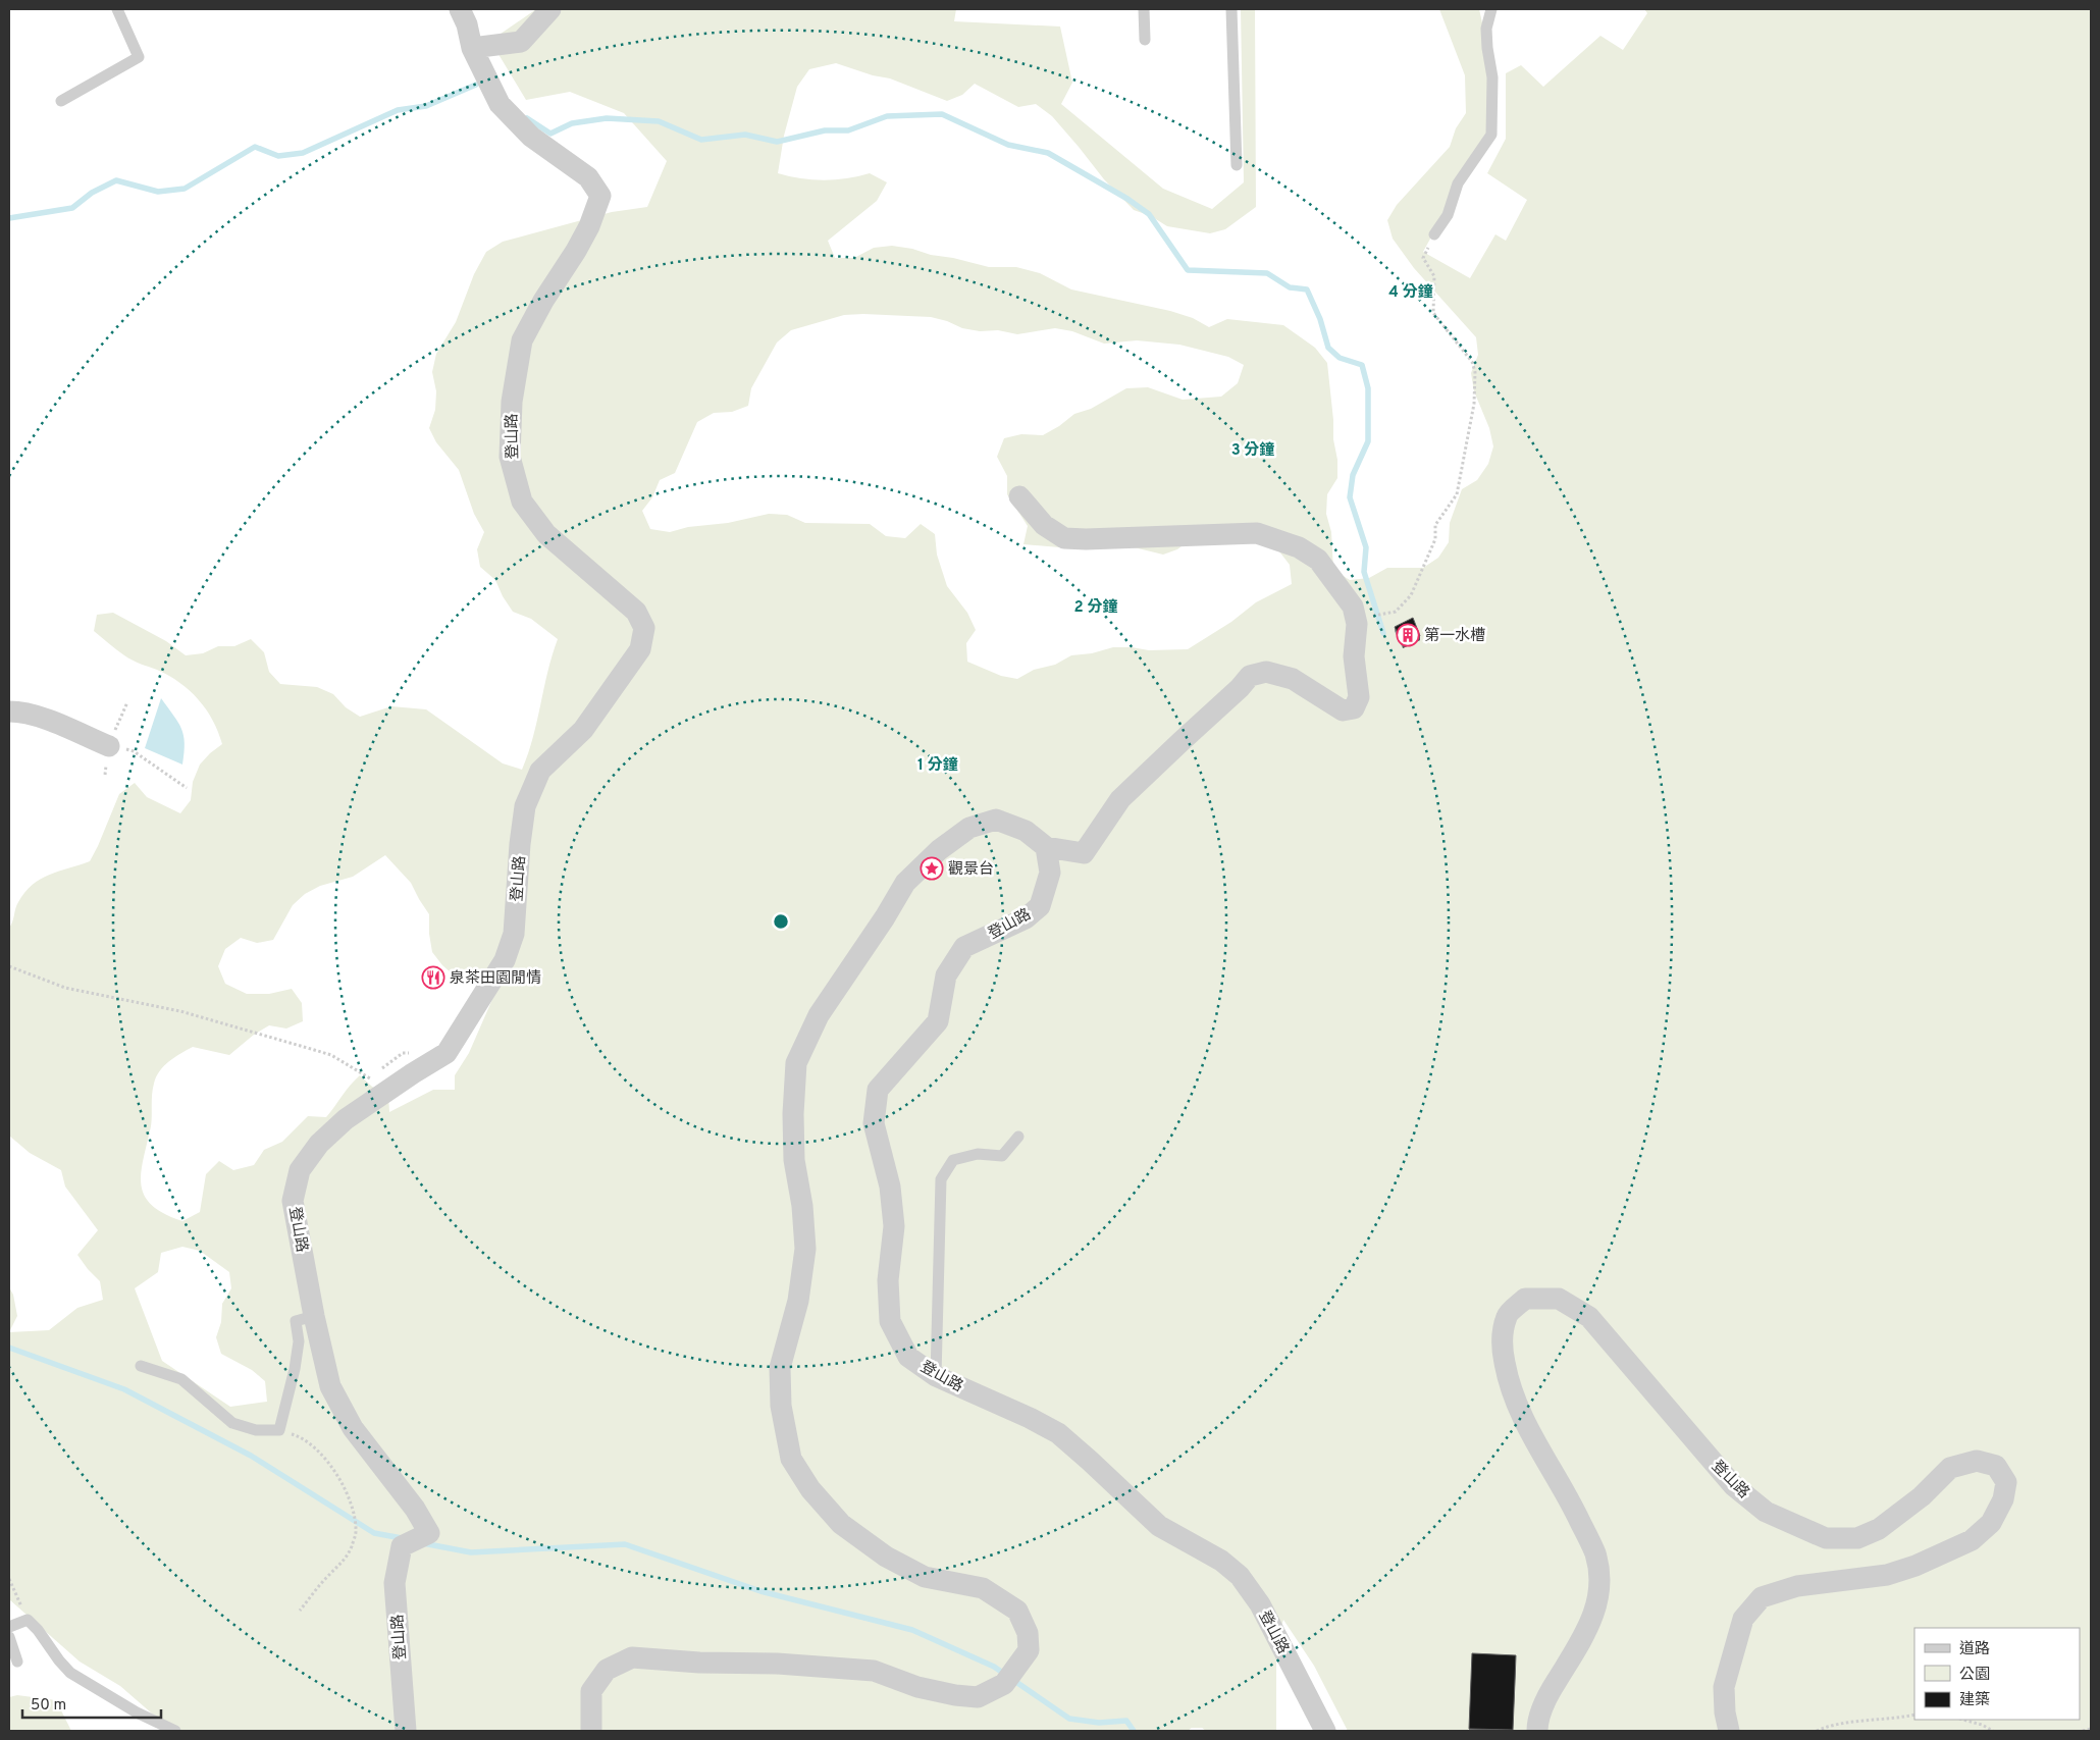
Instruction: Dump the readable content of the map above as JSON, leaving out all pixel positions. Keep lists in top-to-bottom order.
{
  "streets": {
    "street": ["登山路"]
  },
  "places": {
    "building": ["第一水槽"],
    "place": ["觀景台"],
    "restaurant": ["泉茶田園閒情"]
  },
  "legend": ["道路", "公園", "建築"],
  "scale_bar": "50 m",
  "rings": [
    "4 分鐘",
    "3 分鐘",
    "2 分鐘",
    "1 分鐘"
  ]
}
